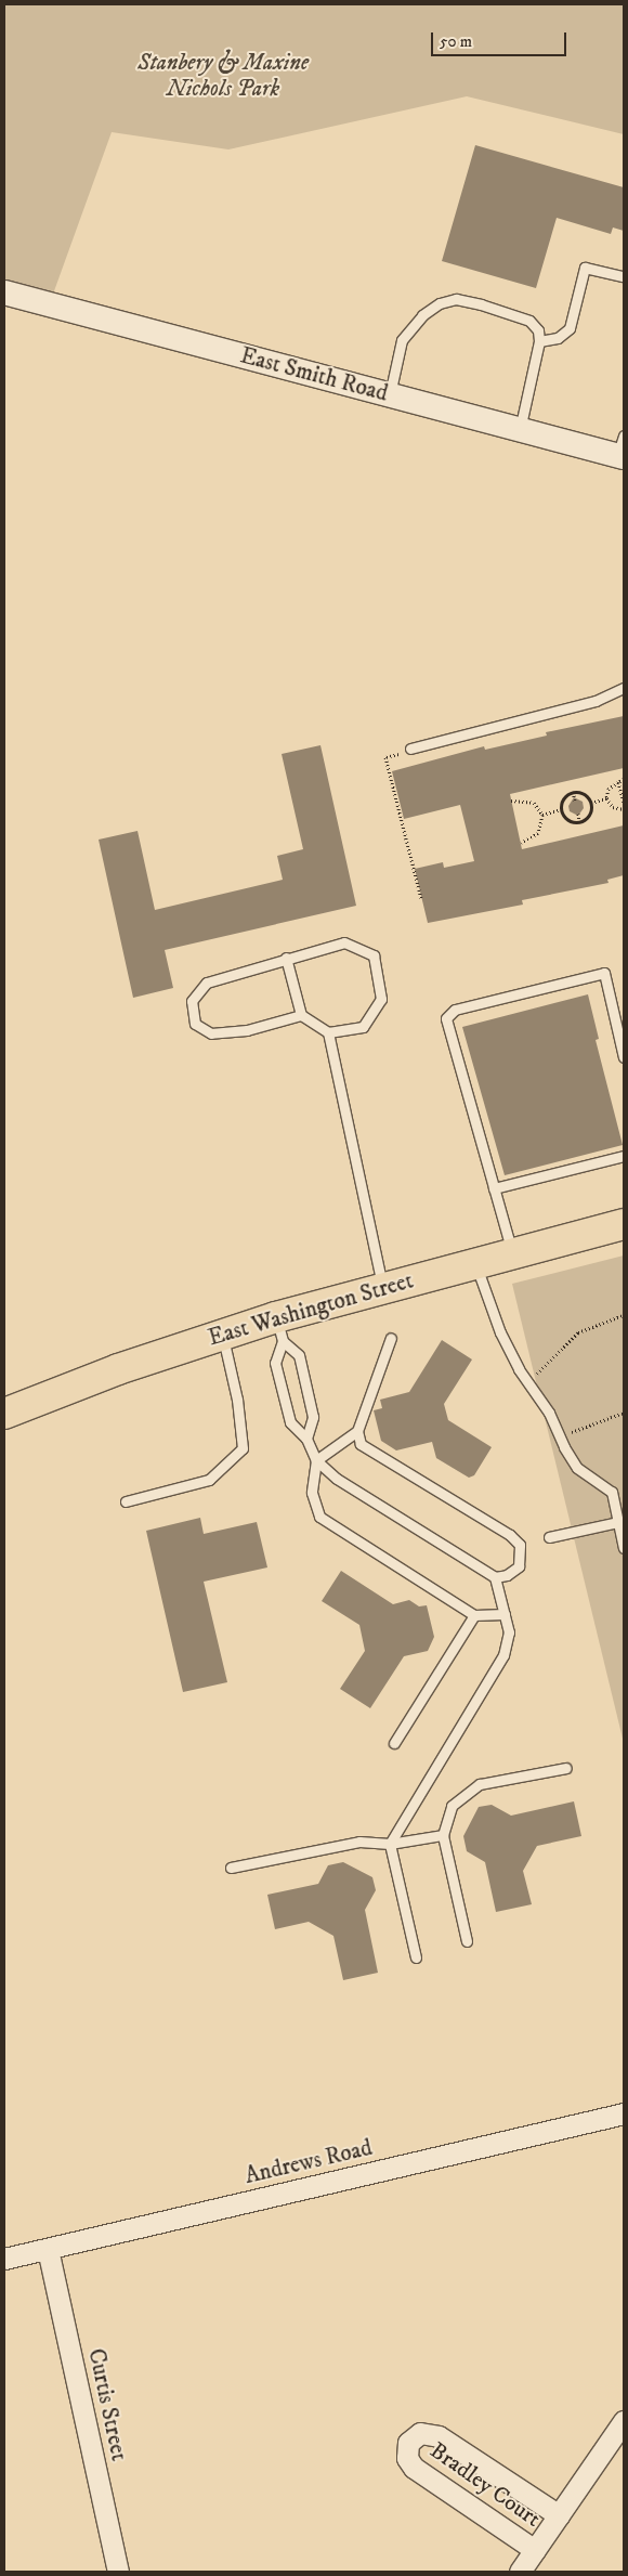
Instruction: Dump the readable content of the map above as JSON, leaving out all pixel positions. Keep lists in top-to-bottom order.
{
  "streets": {
    "highway": ["East Washington Street"],
    "street": [
      "East Smith Road",
      "Andrews Road",
      "Curtis Street",
      "Bradley Court"
    ]
  },
  "crossings": [
    ["Andrews Road", "Curtis Street"]
  ],
  "parks": ["Stanbery & Maxine Nichols Park"],
  "scale_bar": "50 m"
}
